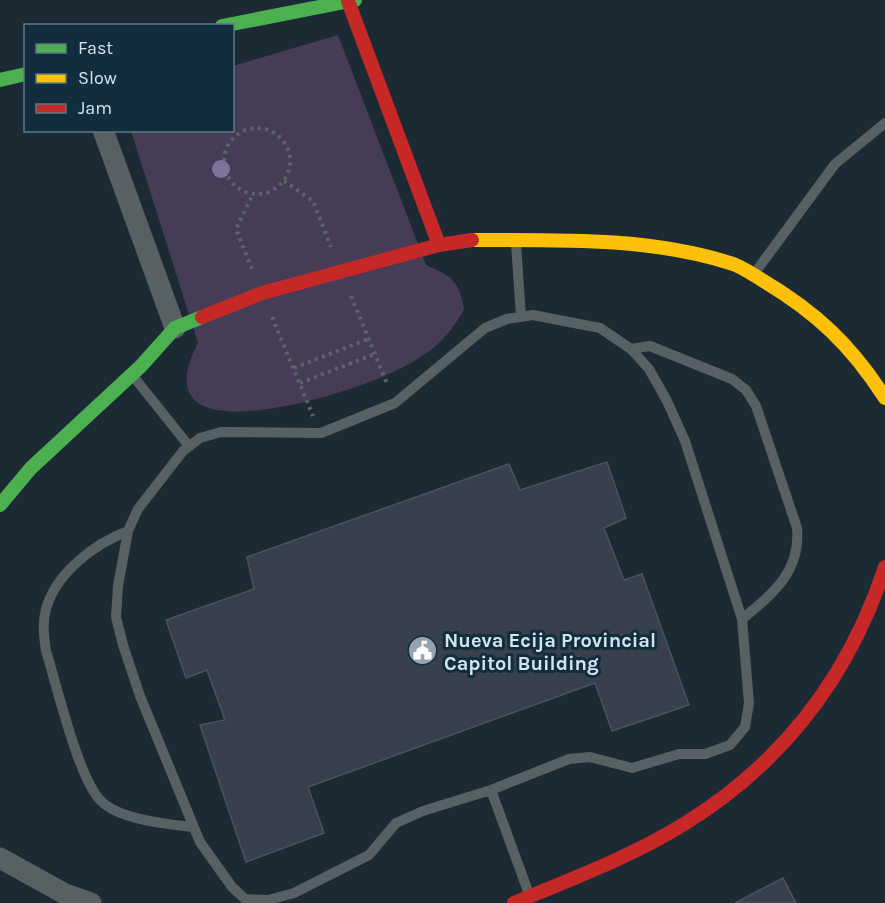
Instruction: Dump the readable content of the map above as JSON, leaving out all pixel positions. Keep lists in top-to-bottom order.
{
  "places": {
    "public building": ["Nueva Ecija Provincial Capitol Building"]
  },
  "legend": ["Fast", "Slow", "Jam"]
}
